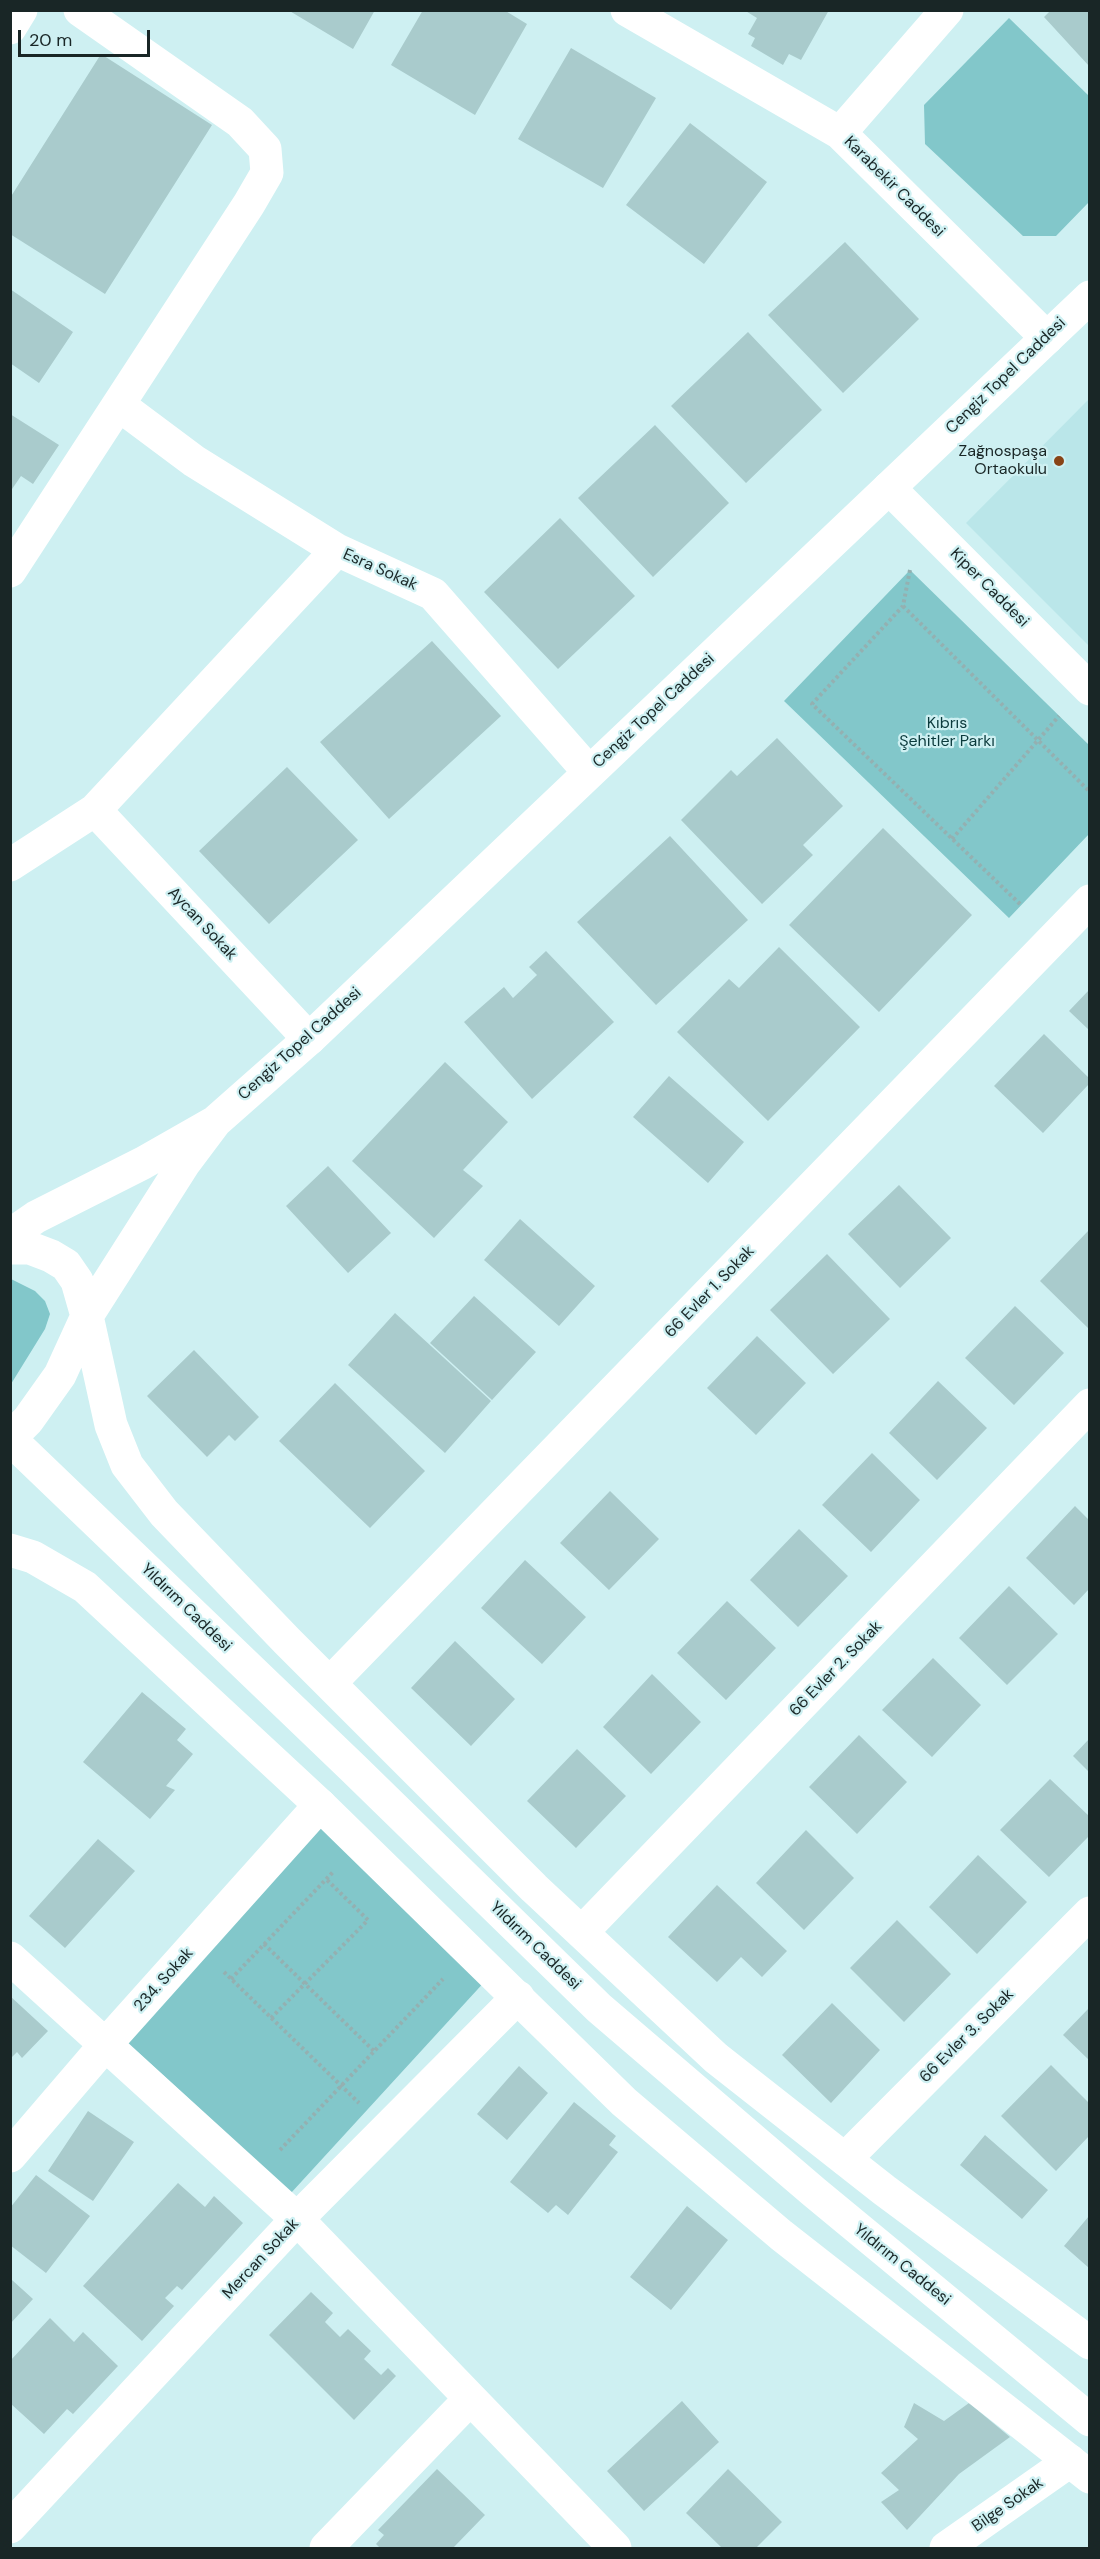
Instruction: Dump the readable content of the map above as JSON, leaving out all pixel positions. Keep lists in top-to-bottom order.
{
  "streets": {
    "street": [
      "Karabekir Caddesi",
      "Cengiz Topel Caddesi",
      "Esra Sokak",
      "Kiper Caddesi",
      "Aycan Sokak",
      "66 Evler 1. Sokak",
      "Yıldırım Caddesi",
      "66 Evler 2. Sokak",
      "234. Sokak",
      "66 Evler 3. Sokak",
      "Mercan Sokak",
      "Bilge Sokak"
    ]
  },
  "crossings": [
    ["Karabekir Caddesi", "Cengiz Topel Caddesi"],
    ["Cengiz Topel Caddesi", "Esra Sokak"],
    ["Cengiz Topel Caddesi", "Kiper Caddesi"],
    ["Cengiz Topel Caddesi", "Aycan Sokak"],
    ["Esra Sokak", "Aycan Sokak"]
  ],
  "parks": ["Kıbrıs Şehitler Parkı"],
  "places": ["Zağnospaşa Ortaokulu"],
  "scale_bar": "20 m"
}
